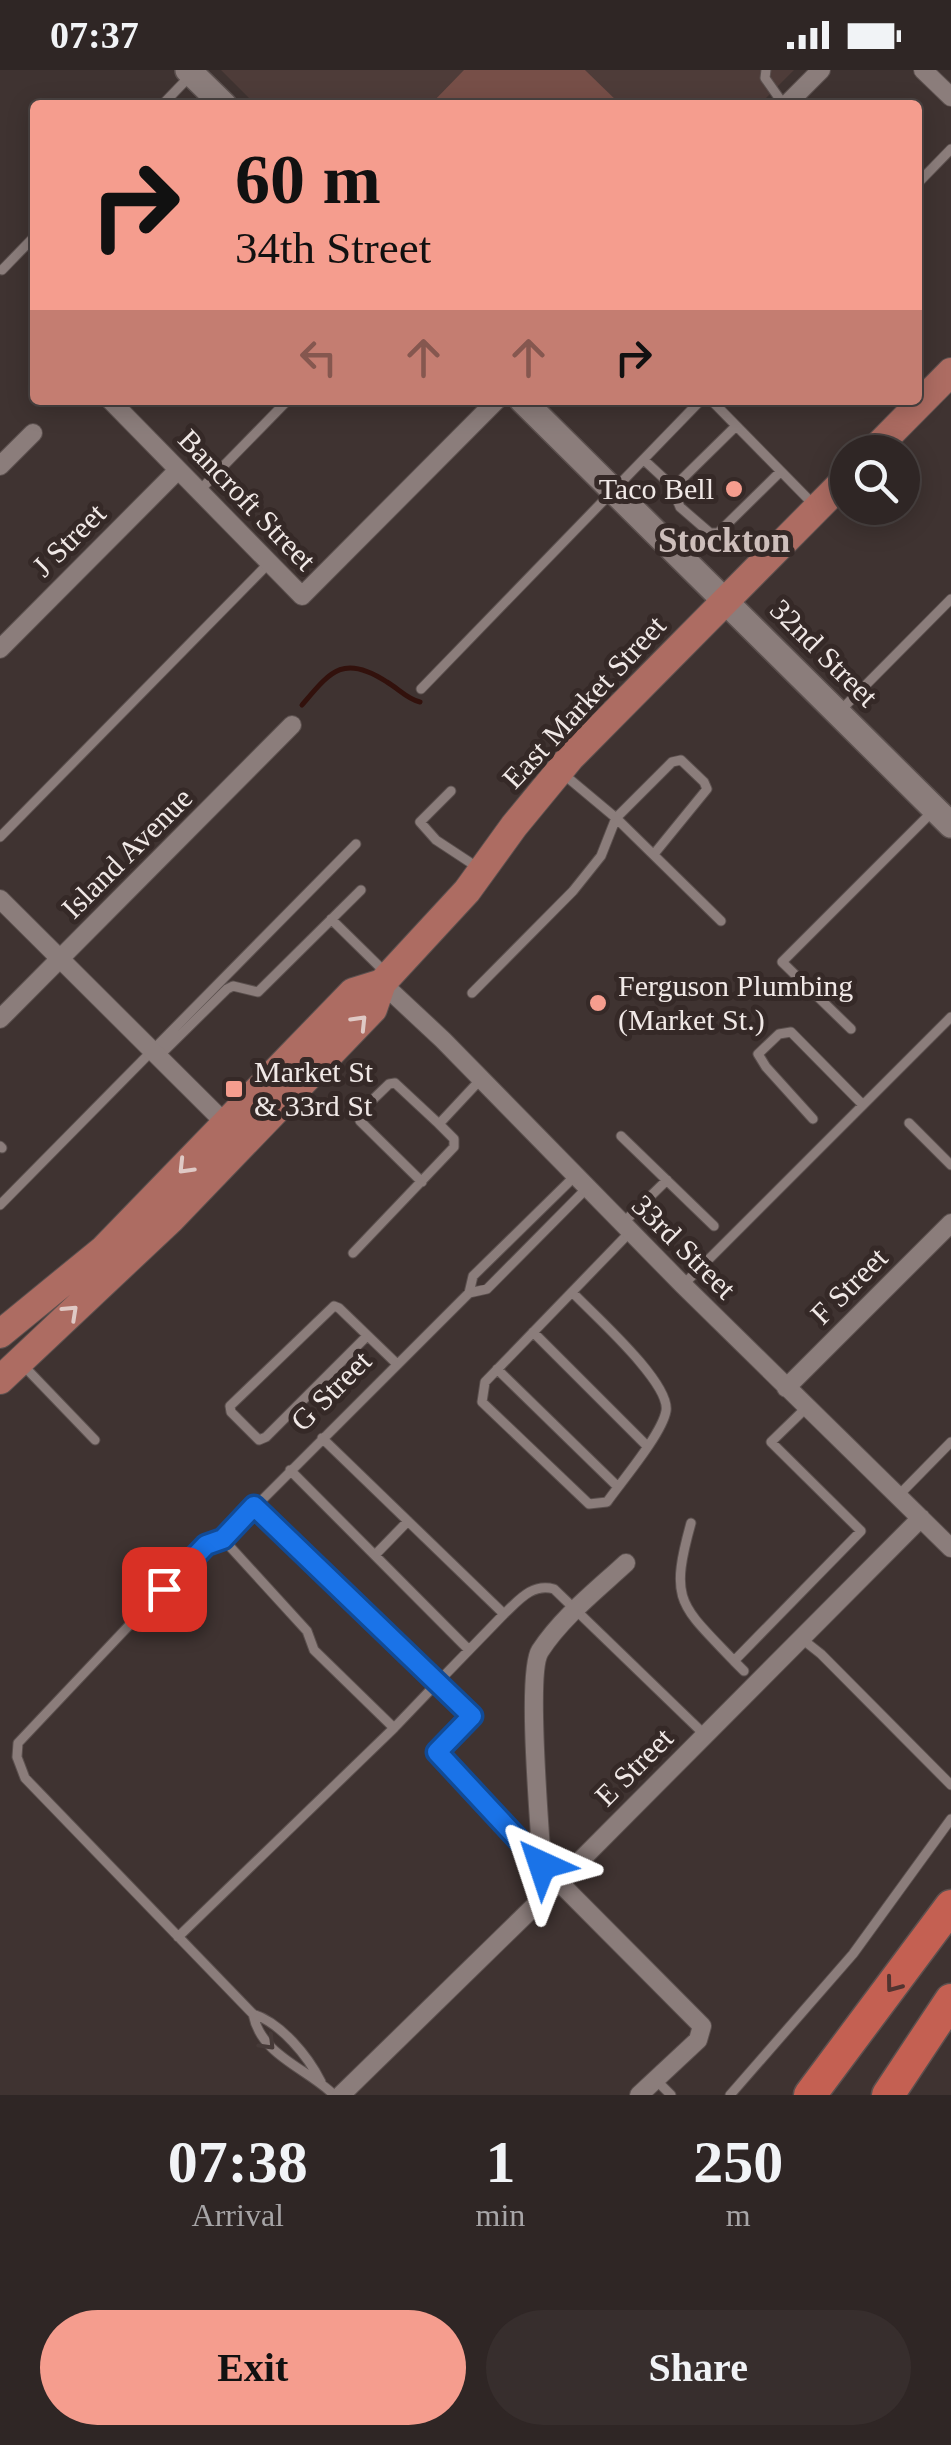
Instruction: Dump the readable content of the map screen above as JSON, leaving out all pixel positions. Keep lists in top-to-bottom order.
{
  "streets": {
    "main road": ["32nd Street", "East Market Street"],
    "street": [
      "Bancroft Street",
      "J Street",
      "Island Avenue",
      "33rd Street",
      "F Street",
      "E Street"
    ],
    "lane": ["G Street"]
  },
  "crossings": [
    ["Bancroft Street", "J Street"],
    ["32nd Street", "East Market Street"],
    ["East Market Street", "33rd Street"],
    ["33rd Street", "F Street"],
    ["33rd Street", "G Street"],
    ["33rd Street", "E Street"]
  ],
  "districts": ["Stockton"],
  "places": {
    "other": ["Taco Bell", "Ferguson Plumbing (Market St.)"],
    "transit": ["Market St & 33rd St"]
  },
  "page": {
    "status": "07:37",
    "turn": ["60 m", "34th Street"],
    "eta": [
      "07:38",
      "Arrival",
      "1",
      "min",
      "250",
      "m"
    ],
    "buttons": ["Exit", "Share"]
  }
}
